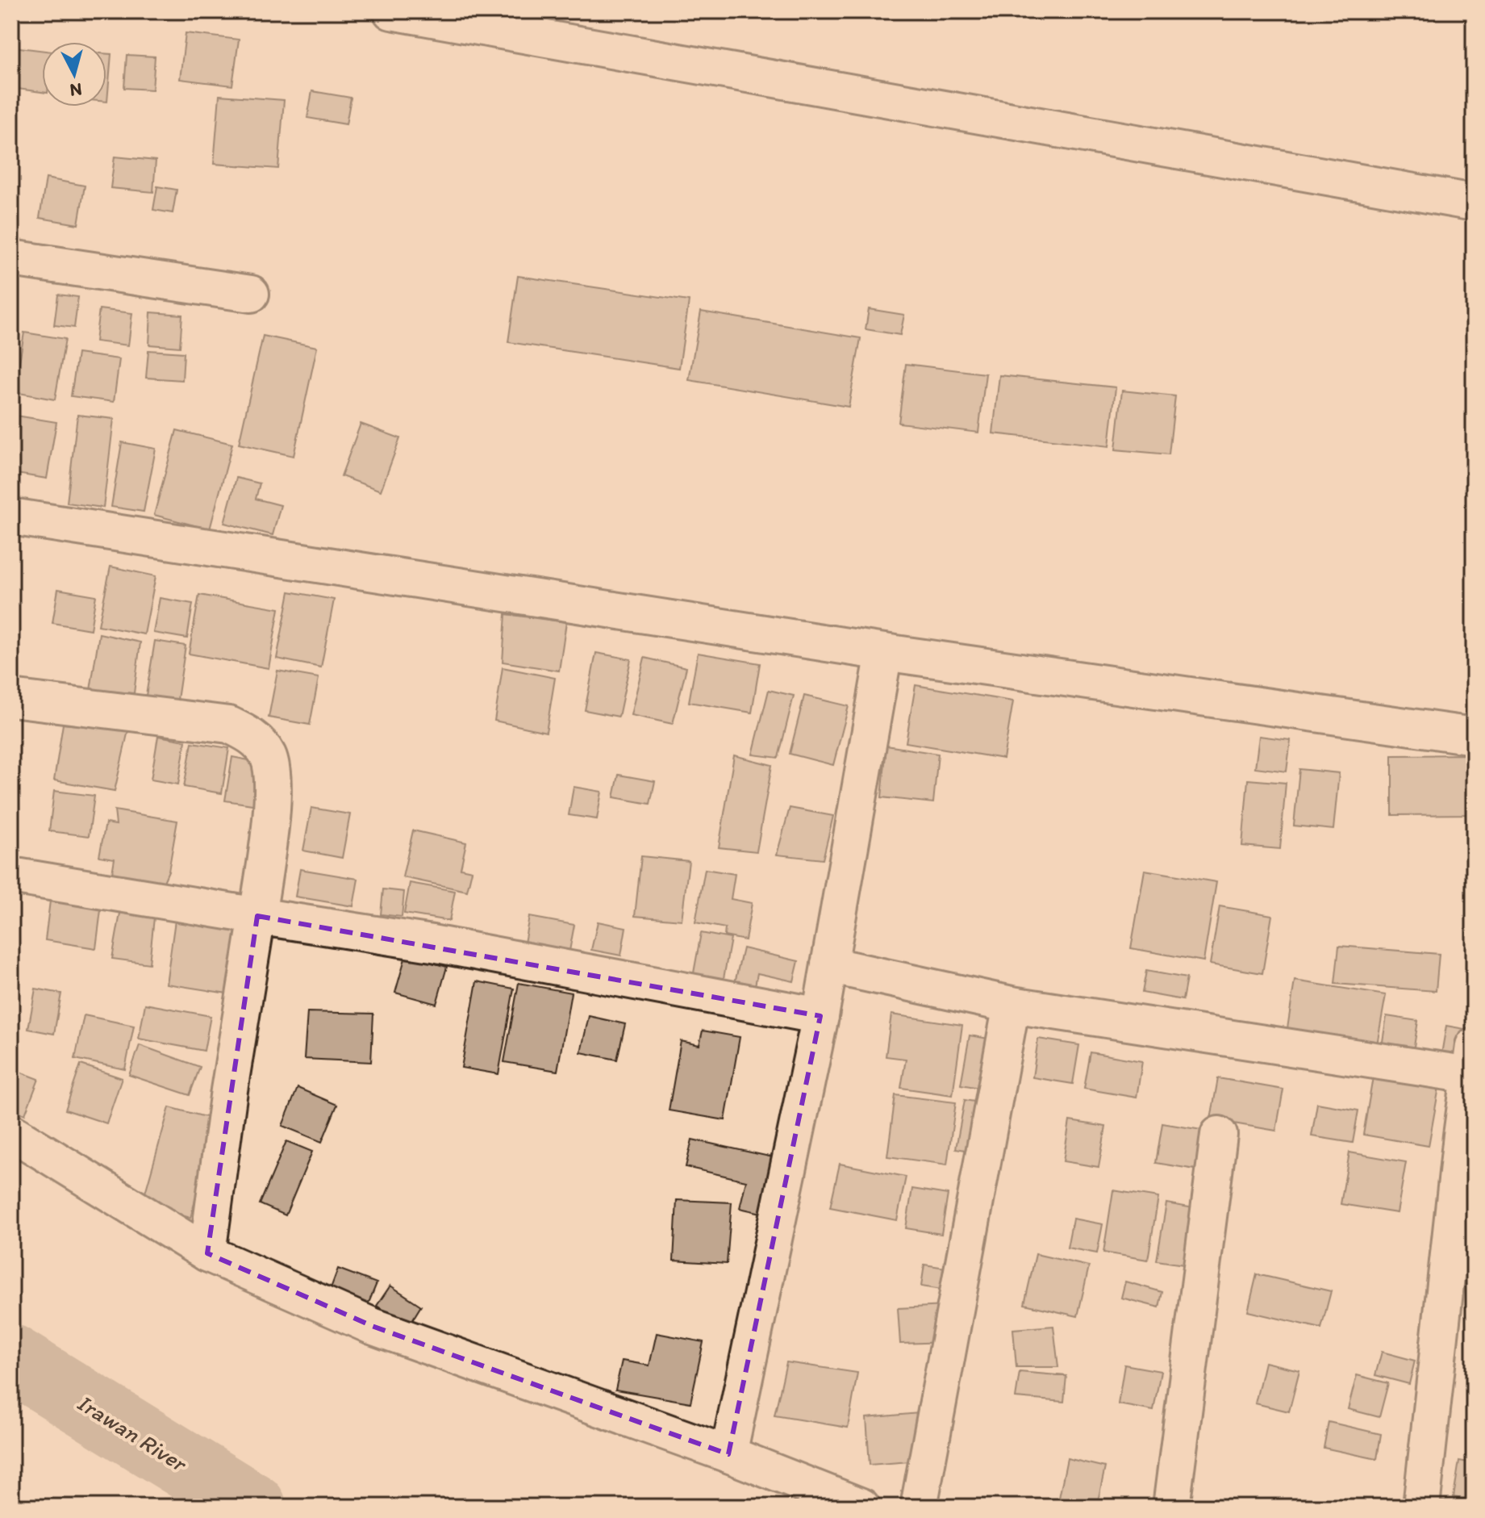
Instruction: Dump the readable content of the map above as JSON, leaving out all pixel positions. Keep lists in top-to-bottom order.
{
  "water": ["Irawan River"],
  "north": "bottom"
}
